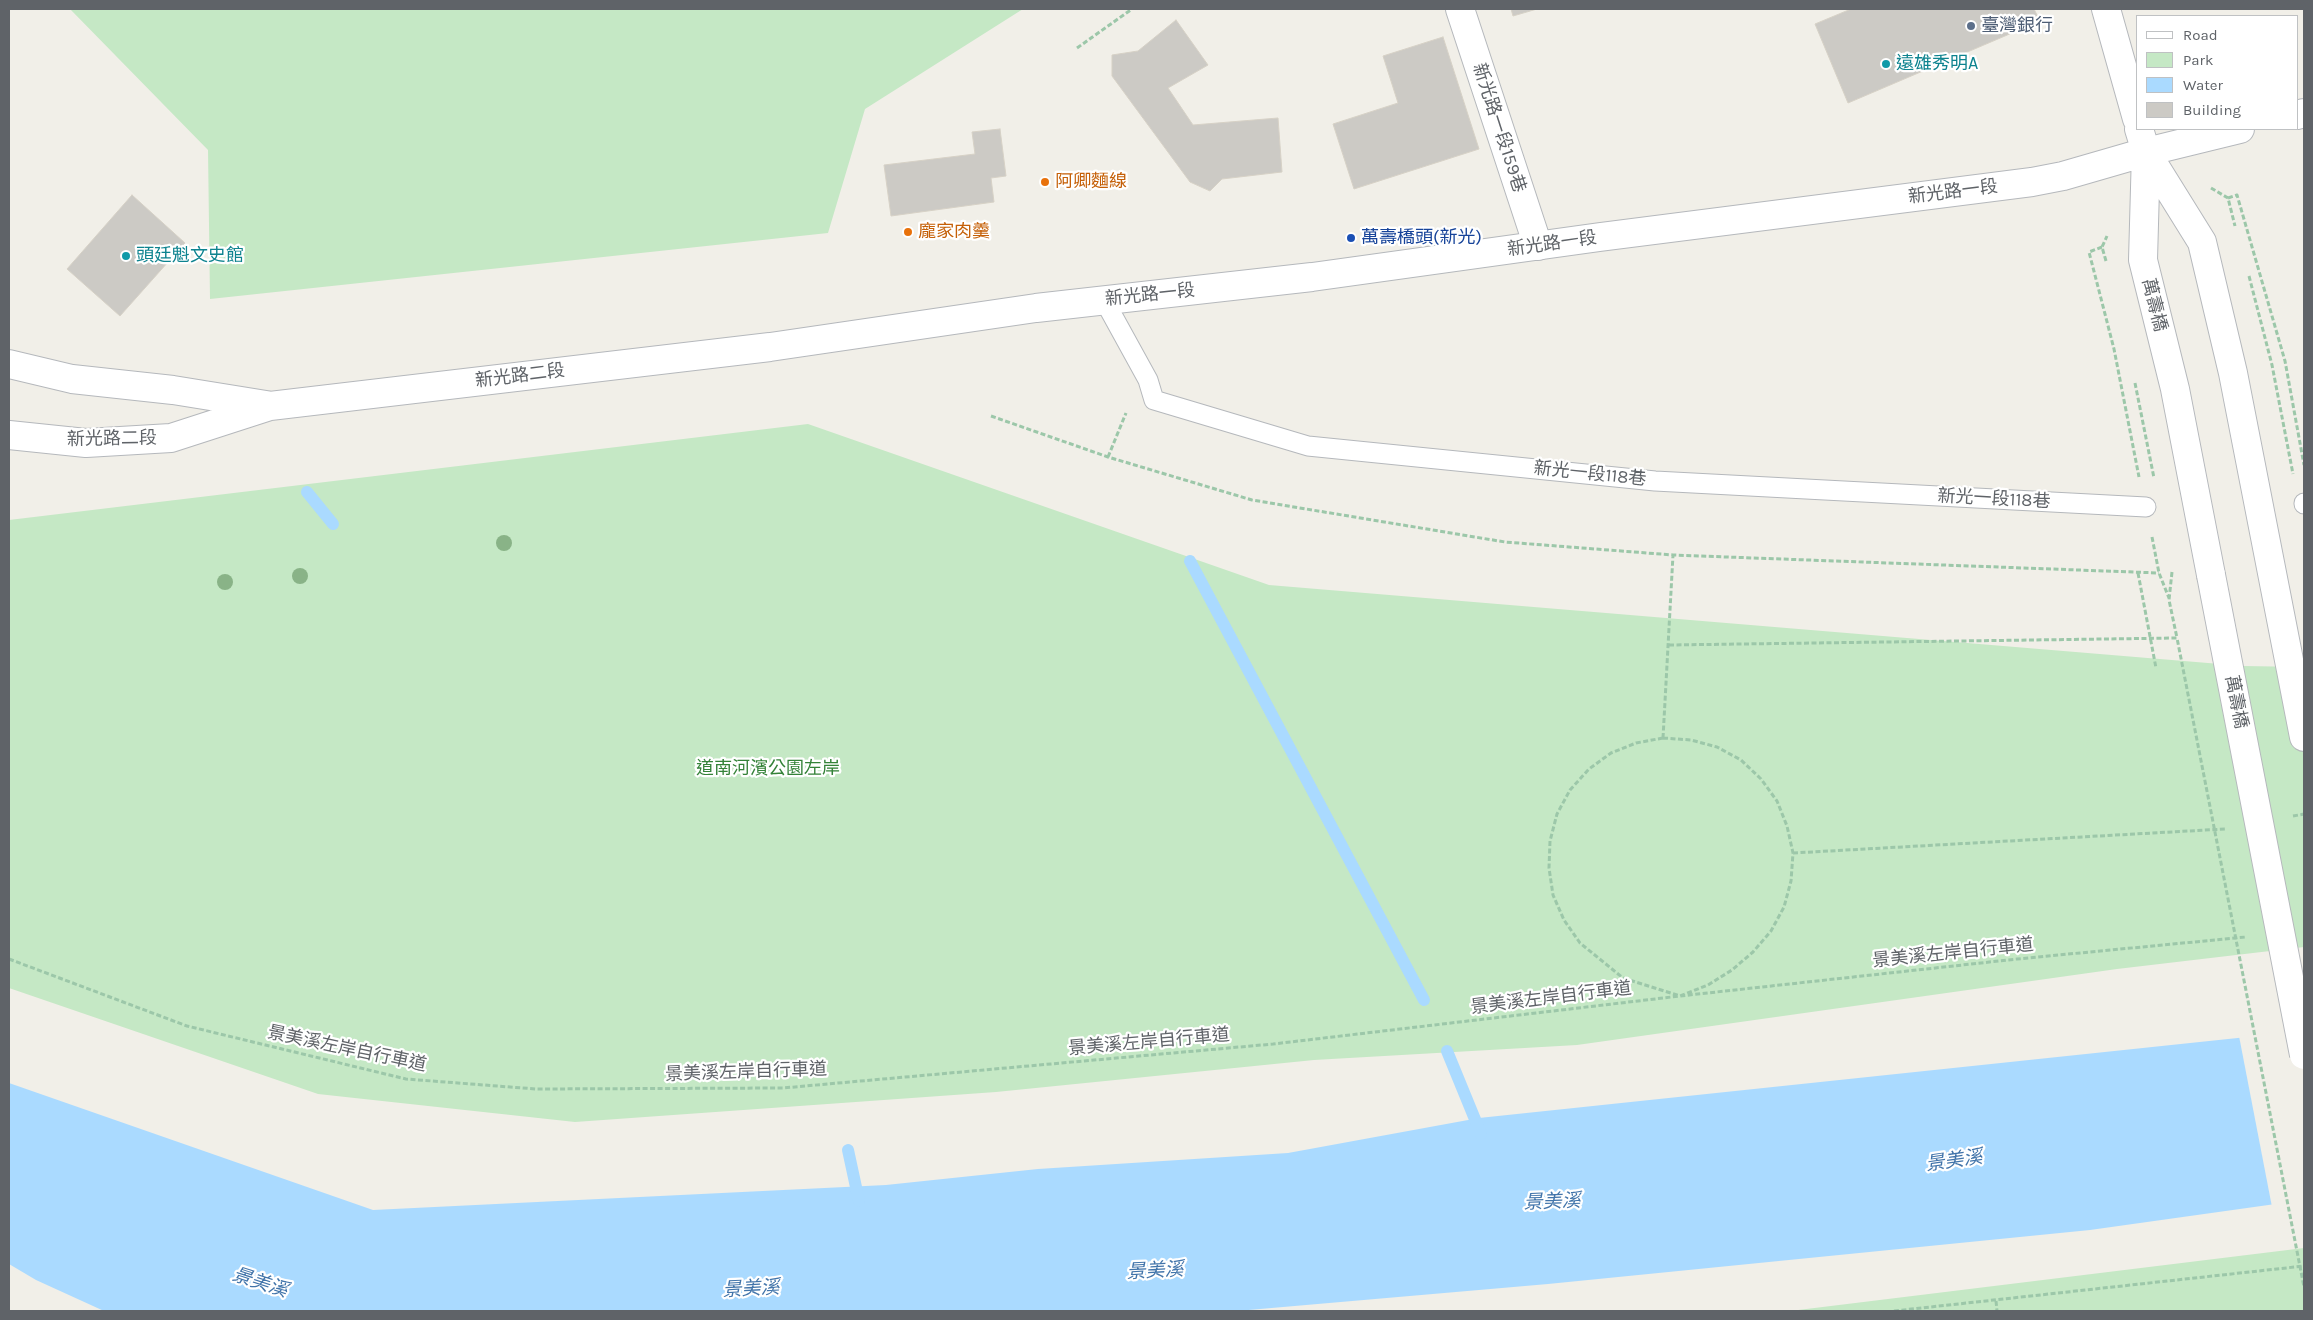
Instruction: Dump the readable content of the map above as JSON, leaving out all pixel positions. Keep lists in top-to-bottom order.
{
  "streets": {
    "street": [
      "新光路一段159巷",
      "新光路一段",
      "萬壽橋",
      "新光路二段"
    ],
    "lane": ["新光一段118巷"],
    "path": ["景美溪左岸自行車道"]
  },
  "crossings": [
    ["新光路一段159巷", "新光路一段"],
    ["新光路一段", "萬壽橋"],
    ["新光路一段", "新光路二段"],
    ["新光路一段", "新光一段118巷"]
  ],
  "water": ["景美溪"],
  "parks": ["道南河濱公園左岸"],
  "places": [
    "臺灣銀行",
    "遠雄秀明A",
    "阿卿麵線",
    "龐家肉羹",
    "萬壽橋頭(新光)",
    "頭廷魁文史館"
  ],
  "legend": [
    "Road",
    "Park",
    "Water",
    "Building"
  ]
}
